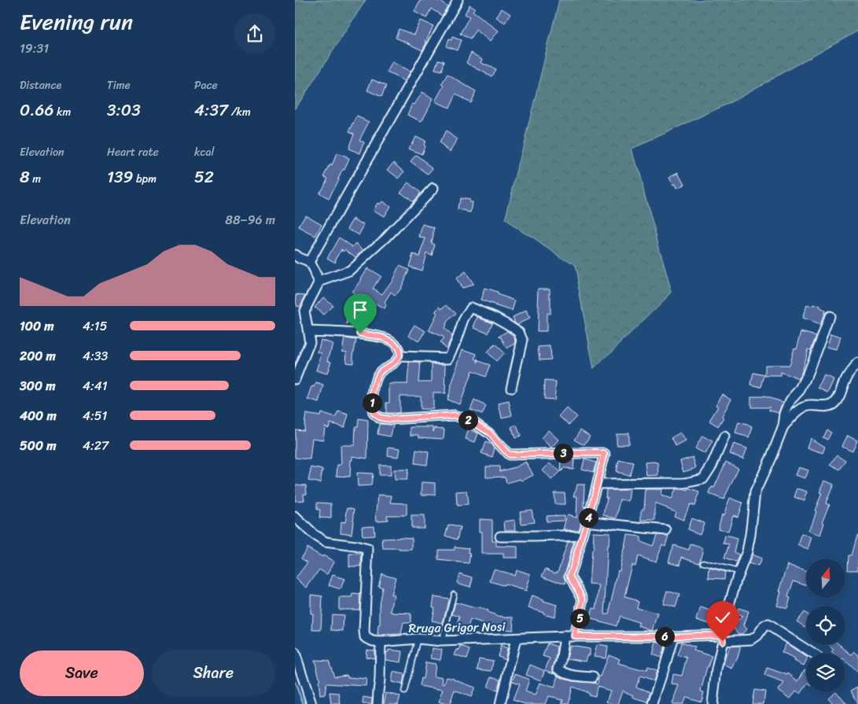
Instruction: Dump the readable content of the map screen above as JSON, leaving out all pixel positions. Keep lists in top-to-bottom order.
{
  "streets": {
    "street": ["Rruga Grigor Nosi"]
  },
  "north": "top",
  "page": {
    "heading": ["Evening run", "19:31"],
    "stats": [
      ["Distance", "0.66 km"],
      ["Time", "3:03"],
      ["Pace", "4:37 /km"],
      ["Elevation", "8 m"],
      ["Heart rate", "139 bpm"],
      ["kcal", "52"]
    ],
    "chart": ["Elevation", "88–96 m"],
    "list": [
      {
        "name": "100 m",
        "note": "4:15"
      },
      {
        "name": "200 m",
        "note": "4:33"
      },
      {
        "name": "300 m",
        "note": "4:41"
      },
      {
        "name": "400 m",
        "note": "4:51"
      },
      {
        "name": "500 m",
        "note": "4:27"
      }
    ],
    "pins": [
      "1",
      "2",
      "3",
      "4",
      "5",
      "6"
    ],
    "buttons": ["Save", "Share"]
  }
}
